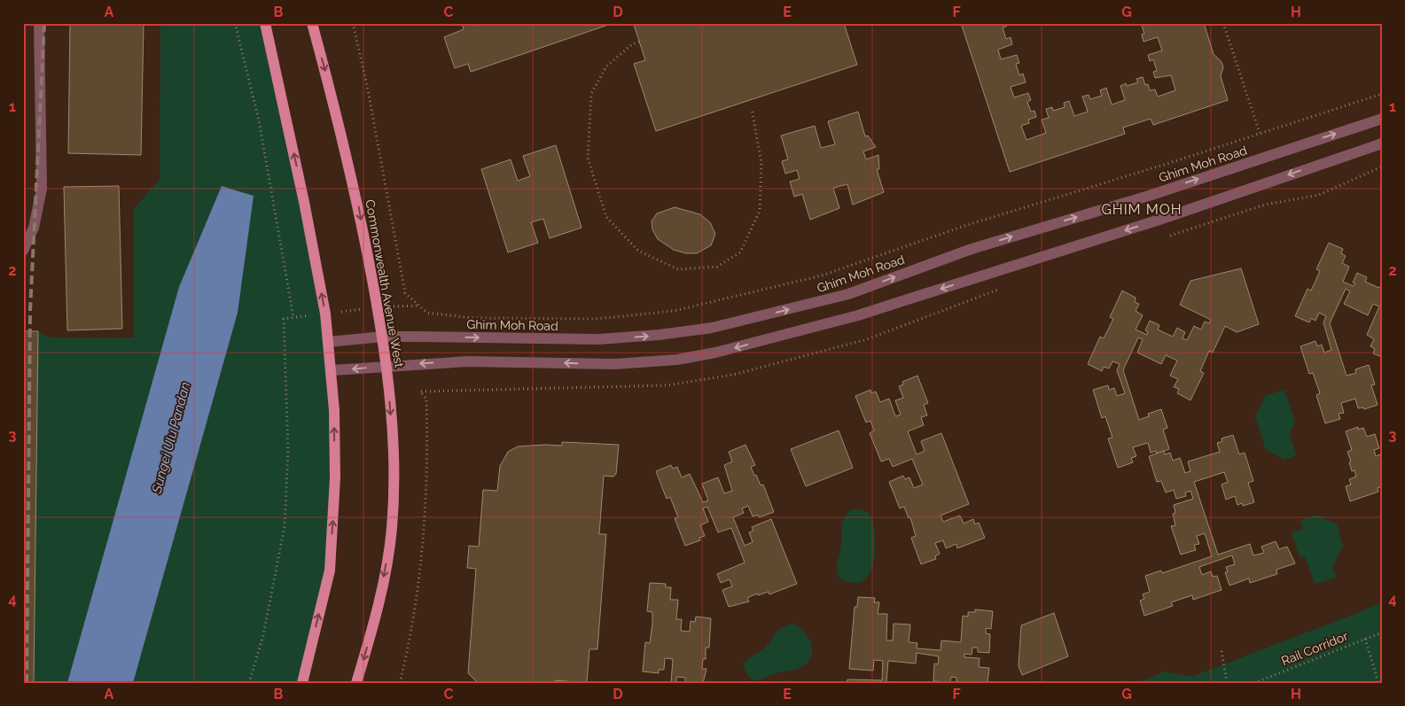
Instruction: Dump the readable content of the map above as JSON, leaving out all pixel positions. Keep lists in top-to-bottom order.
{
  "streets": {
    "main road": ["Commonwealth Avenue West"],
    "street": ["Ghim Moh Road"],
    "path": ["Rail Corridor"]
  },
  "crossings": [
    ["Ghim Moh Road", "Commonwealth Avenue West"]
  ],
  "districts": ["GHIM MOH"],
  "water": ["Sungei Ulu Pandan"],
  "grid": {
    "columns": [
      "A",
      "B",
      "C",
      "D",
      "E",
      "F",
      "G",
      "H"
    ],
    "rows": [
      "1",
      "2",
      "3",
      "4"
    ]
  }
}
